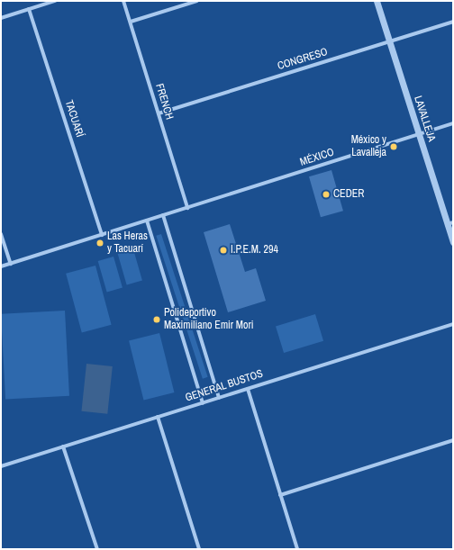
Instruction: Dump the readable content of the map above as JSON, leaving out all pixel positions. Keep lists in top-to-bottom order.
{
  "streets": {
    "street": [
      "CONGRESO",
      "FRENCH",
      "TACUARÍ",
      "LAVALLEJA",
      "MÉXICO",
      "GENERAL BUSTOS"
    ]
  },
  "crossings": [
    ["CONGRESO", "FRENCH"],
    ["CONGRESO", "LAVALLEJA"],
    ["FRENCH", "MÉXICO"],
    ["TACUARÍ", "MÉXICO"],
    ["LAVALLEJA", "MÉXICO"]
  ],
  "places": [
    "México y Lavalleja",
    "CEDER",
    "Las Heras y Tacuarí",
    "I.P.E.M. 294",
    "Polideportivo Maximiliano Emir Mori"
  ]
}
